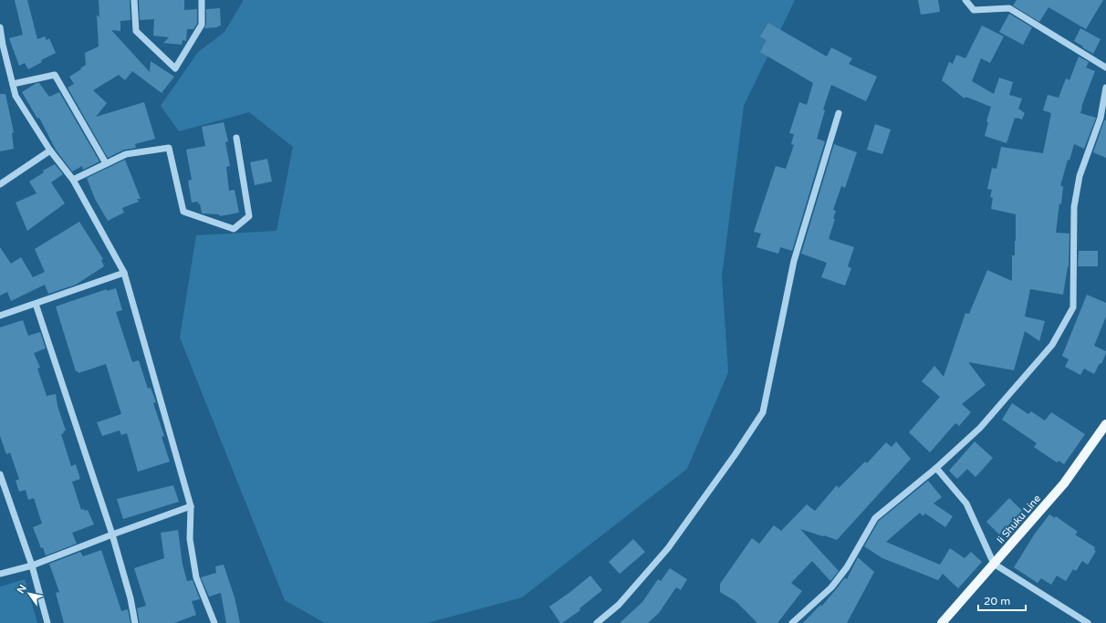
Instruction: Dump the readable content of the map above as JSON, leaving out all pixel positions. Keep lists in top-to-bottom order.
{
  "streets": {
    "main road": ["Ii Shuku Line"]
  },
  "scale_bar": "20 m",
  "north": "top left"
}
